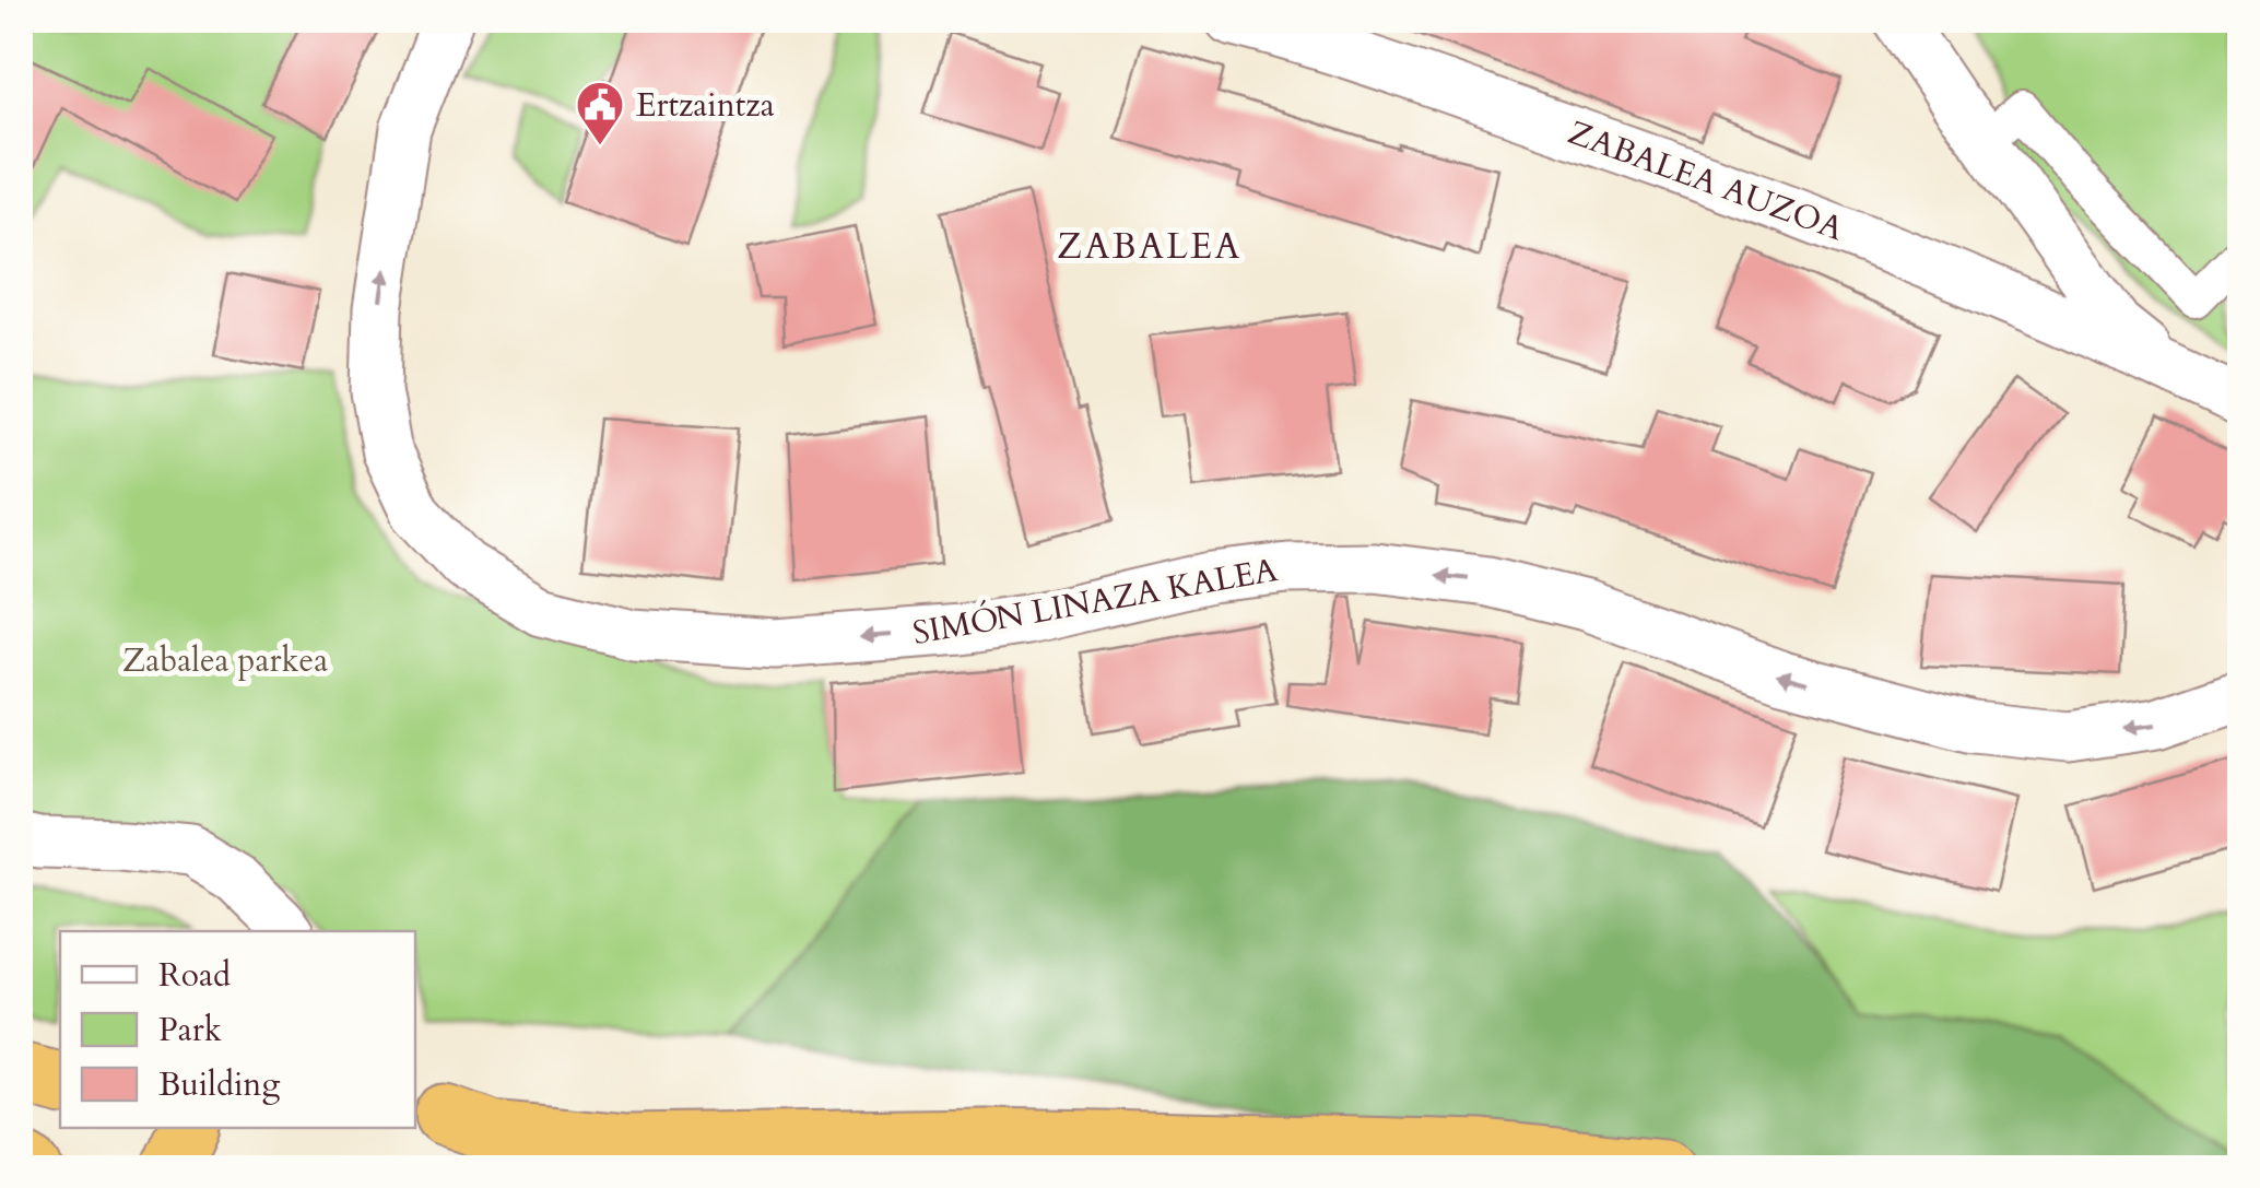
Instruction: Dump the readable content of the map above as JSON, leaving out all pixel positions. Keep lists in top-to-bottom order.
{
  "streets": {
    "street": ["ZABALEA AUZOA", "SIMÓN LINAZA KALEA"]
  },
  "districts": ["ZABALEA"],
  "parks": ["Zabalea parkea"],
  "places": {
    "public building": ["Ertzaintza"]
  },
  "legend": ["Road", "Park", "Building"]
}
